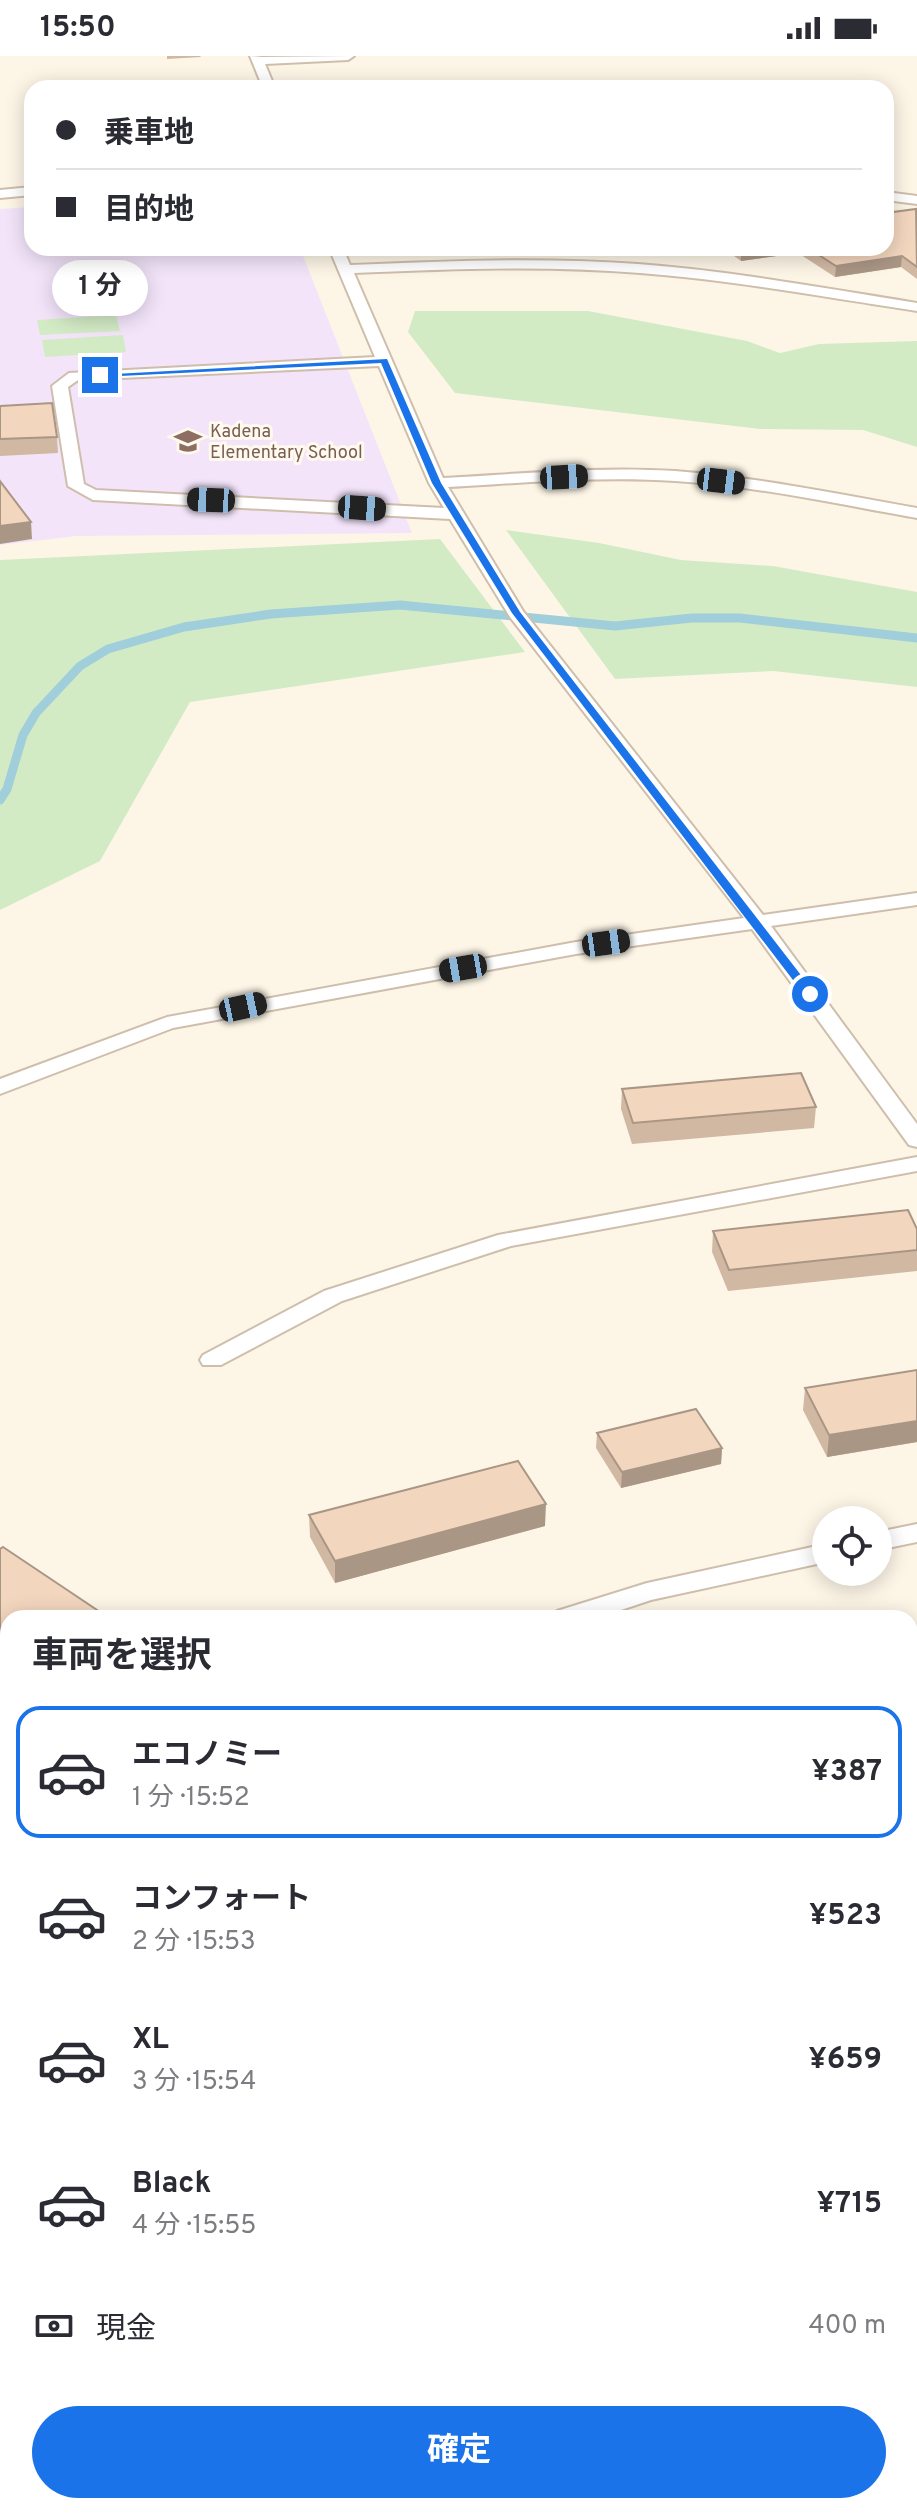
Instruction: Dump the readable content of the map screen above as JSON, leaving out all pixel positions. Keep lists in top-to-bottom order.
{
  "places": {
    "school or university": ["Kadena Elementary School"]
  },
  "page": {
    "status": "15:50",
    "banner": ["乗車地", "目的地"],
    "bubble": "1 分",
    "heading": "車両を選択",
    "list": [
      {
        "name": "エコノミー",
        "note": "1 分 · 15:52",
        "value": "¥387"
      },
      {
        "name": "コンフォート",
        "note": "2 分 · 15:53",
        "value": "¥523"
      },
      {
        "name": "XL",
        "note": "3 分 · 15:54",
        "value": "¥659"
      },
      {
        "name": "Black",
        "note": "4 分 · 15:55",
        "value": "¥715"
      }
    ],
    "pay": ["現金", "400 m"],
    "buttons": "確定"
  }
}
